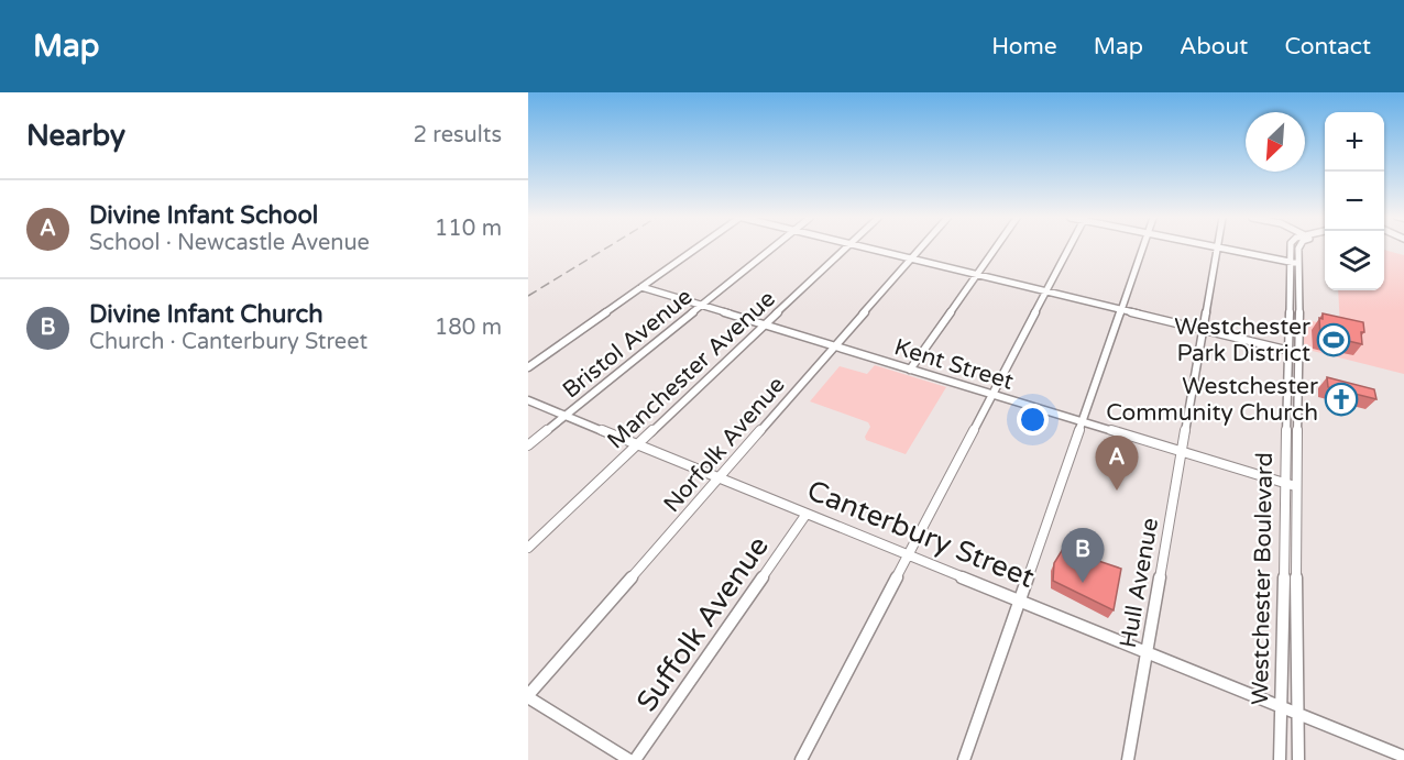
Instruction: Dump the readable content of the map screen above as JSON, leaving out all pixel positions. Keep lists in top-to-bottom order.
{
  "streets": {
    "street": [
      "Bristol Avenue",
      "Kent Street",
      "Manchester Avenue",
      "Norfolk Avenue",
      "Canterbury Street",
      "Westchester Boulevard",
      "Hull Avenue",
      "Suffolk Avenue"
    ]
  },
  "crossings": [
    ["Bristol Avenue", "Kent Street"],
    ["Bristol Avenue", "Canterbury Street"],
    ["Kent Street", "Manchester Avenue"],
    ["Kent Street", "Norfolk Avenue"],
    ["Kent Street", "Westchester Boulevard"],
    ["Kent Street", "Hull Avenue"],
    ["Manchester Avenue", "Canterbury Street"],
    ["Norfolk Avenue", "Canterbury Street"],
    ["Canterbury Street", "Westchester Boulevard"],
    ["Canterbury Street", "Hull Avenue"],
    ["Canterbury Street", "Suffolk Avenue"]
  ],
  "places": {
    "sports": ["Westchester Park District"],
    "church": ["Westchester Community Church"]
  },
  "north": "bottom left",
  "page": {
    "header": "Map",
    "nav": [
      "Home",
      "Map",
      "About",
      "Contact"
    ],
    "heading": ["Nearby", "2 results"],
    "map_buttons": ["+", "−"],
    "list": [
      {
        "mark": "A",
        "name": "Divine Infant School",
        "note": "School · Newcastle Avenue",
        "value": "110 m"
      },
      {
        "mark": "B",
        "name": "Divine Infant Church",
        "note": "Church · Canterbury Street",
        "value": "180 m"
      }
    ],
    "pins": ["A", "B"]
  }
}
